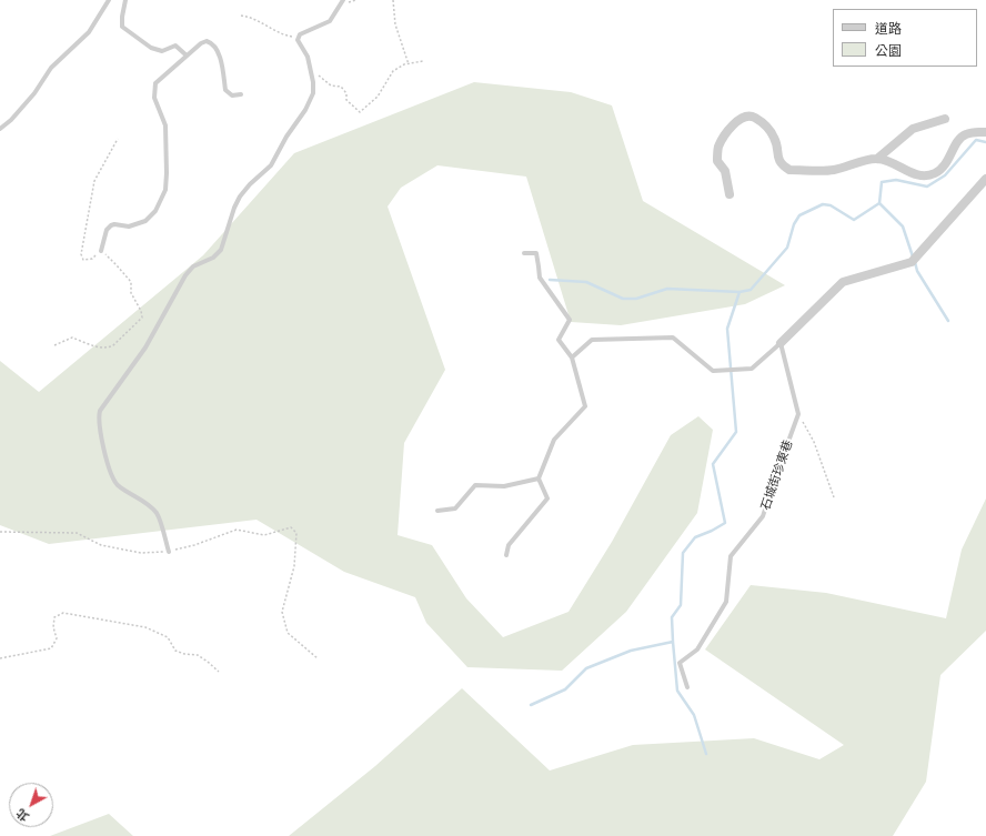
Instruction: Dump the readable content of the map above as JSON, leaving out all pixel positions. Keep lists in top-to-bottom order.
{
  "streets": {
    "lane": ["石城街珍東巷"]
  },
  "legend": ["道路", "公園"],
  "north": "bottom left"
}
